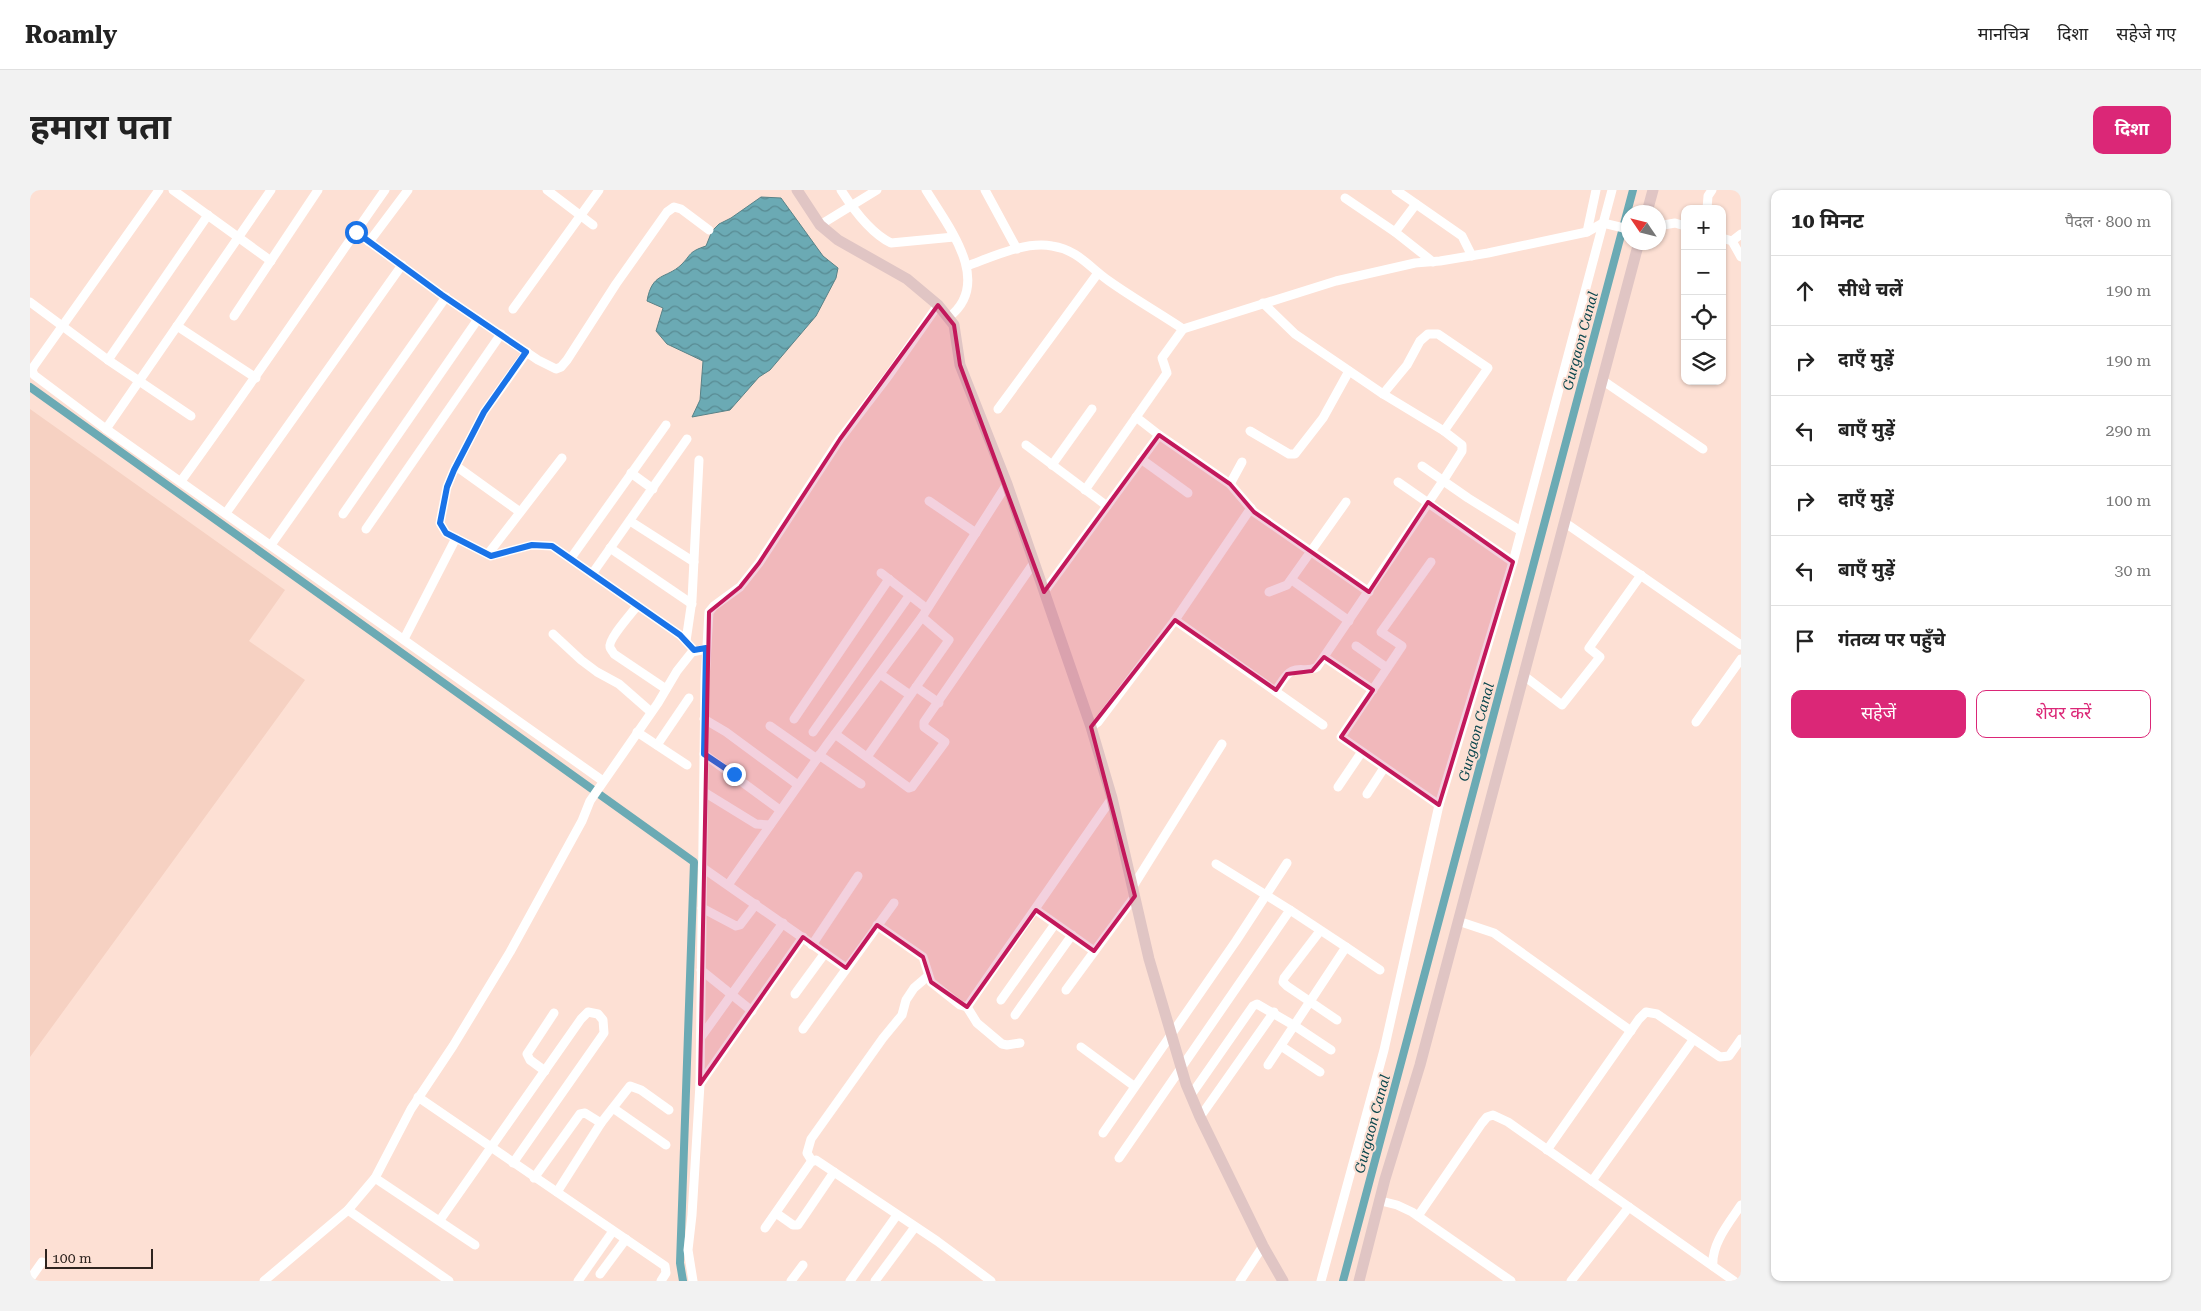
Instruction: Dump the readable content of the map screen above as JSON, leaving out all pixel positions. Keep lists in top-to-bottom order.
{
  "water": ["Gurgaon Canal"],
  "scale_bar": "100 m",
  "north": "top left",
  "page": {
    "header": "Roamly",
    "nav": ["मानचित्र", "दिशा", "सहेजे गए"],
    "buttons": [
      "दिशा",
      ["सहेजें", "शेयर करें"]
    ],
    "title": "हमारा पता",
    "heading": ["10 मिनट", "पैदल · 800 m"],
    "map_buttons": ["+", "−"],
    "list": [
      ["सीधे चलें", "190 m"],
      ["दाएँ मुड़ें", "190 m"],
      ["बाएँ मुड़ें", "290 m"],
      ["दाएँ मुड़ें", "100 m"],
      ["बाएँ मुड़ें", "30 m"],
      "गंतव्य पर पहुँचे"
    ],
    "scale": "100 m"
  }
}
